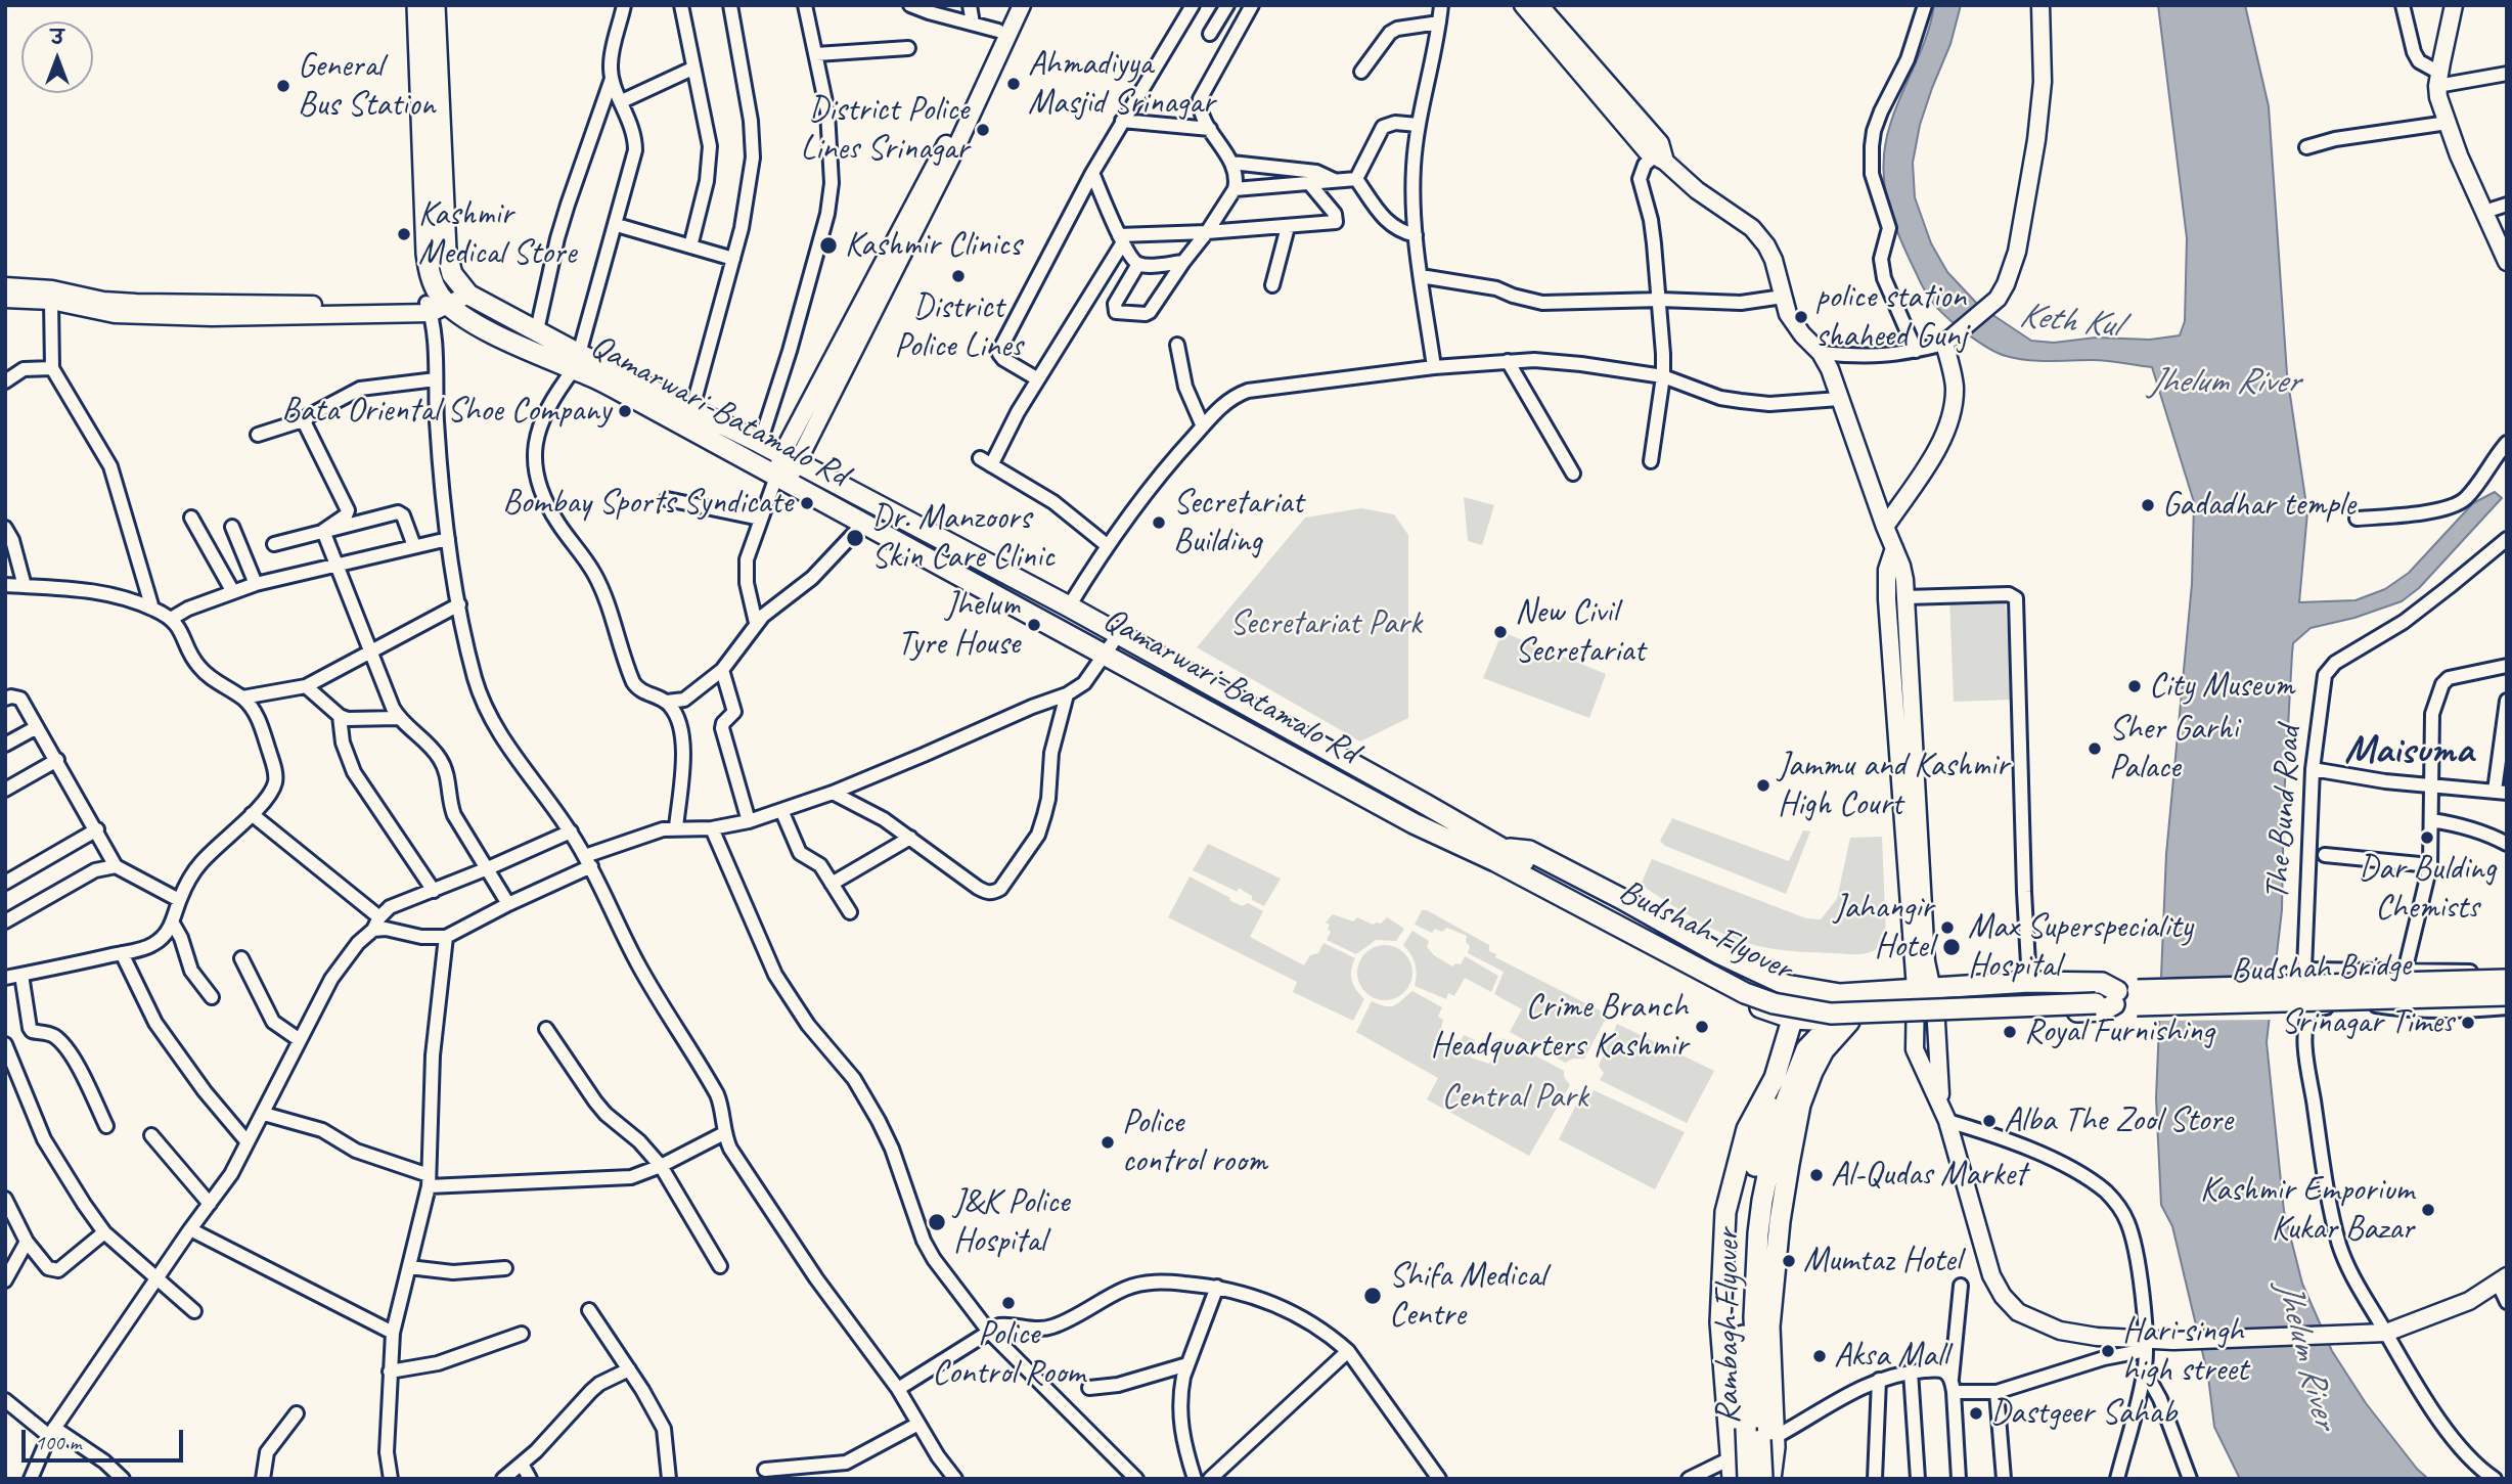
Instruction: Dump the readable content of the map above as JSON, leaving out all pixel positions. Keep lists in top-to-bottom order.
{
  "streets": {
    "main road": [
      "Qamarwari-Batamalo Rd",
      "Budshah Flyover",
      "Budshah Bridge",
      "Rambagh Flyover"
    ],
    "street": ["The Bund Road"]
  },
  "crossings": [
    ["Qamarwari-Batamalo Rd", "Budshah Flyover"]
  ],
  "districts": ["Maisuma"],
  "water": ["Keth Kul", "Jhelum River"],
  "parks": ["Secretariat Park", "Central Park"],
  "places": [
    "Ahmadiyya Masjid Srinagar",
    "General Bus Station",
    "District Police Lines Srinagar",
    "Kashmir Medical Store",
    "Kashmir Clinics",
    "District Police Lines",
    "police station shaheed Gunj",
    "Bata Oriental Shoe Company",
    "Bombay Sports Syndicate",
    "Gadadhar temple",
    "Secretariat Building",
    "Dr. Manzoors Skin Care Clinic",
    "Jhelum Tyre House",
    "New Civil Secretariat",
    "City Museum",
    "Sher Garhi Palace",
    "Jammu and Kashmir High Court",
    "Dar Bulding Chemists",
    "Jahangir Hotel",
    "Max Superspeciality Hospital",
    "Srinagar Times",
    "Crime Branch Headquarters Kashmir",
    "Royal Furnishing",
    "Alba The Zool Store",
    "Police control room",
    "Al-Qudas Market",
    "Kashmir Emporium Kukar Bazar",
    "J&K Police Hospital",
    "Mumtaz Hotel",
    "Shifa Medical Centre",
    "Police Control Room",
    "Hari singh high street",
    "Aksa Mall",
    "Dastgeer Sahab"
  ],
  "scale_bar": "100 m",
  "north": "top"
}
